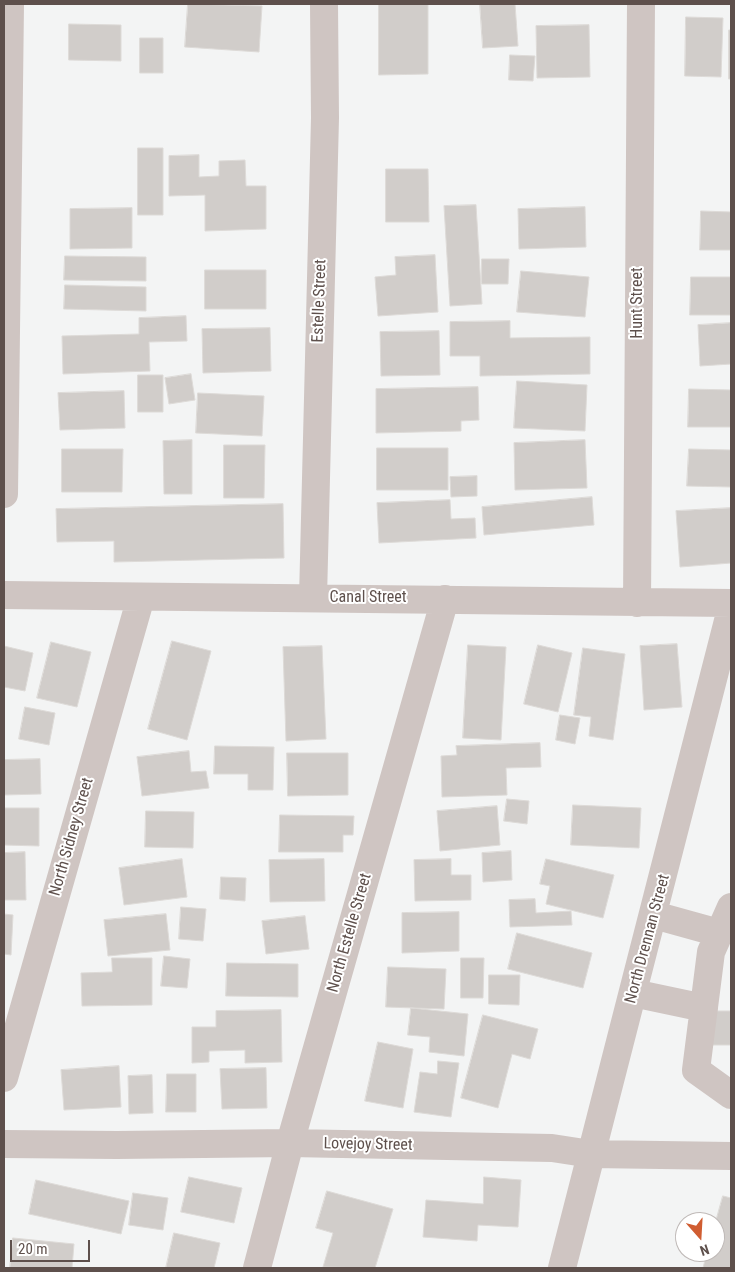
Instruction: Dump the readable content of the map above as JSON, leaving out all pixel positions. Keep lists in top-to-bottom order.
{
  "streets": {
    "street": [
      "Estelle Street",
      "Hunt Street",
      "Canal Street",
      "North Sidney Street",
      "North Estelle Street",
      "North Drennan Street",
      "Lovejoy Street"
    ]
  },
  "crossings": [
    ["Estelle Street", "Canal Street"],
    ["Hunt Street", "Canal Street"],
    ["Canal Street", "North Sidney Street"],
    ["Canal Street", "North Estelle Street"],
    ["North Estelle Street", "Lovejoy Street"],
    ["North Drennan Street", "Lovejoy Street"]
  ],
  "scale_bar": "20 m",
  "north": "bottom"
}
